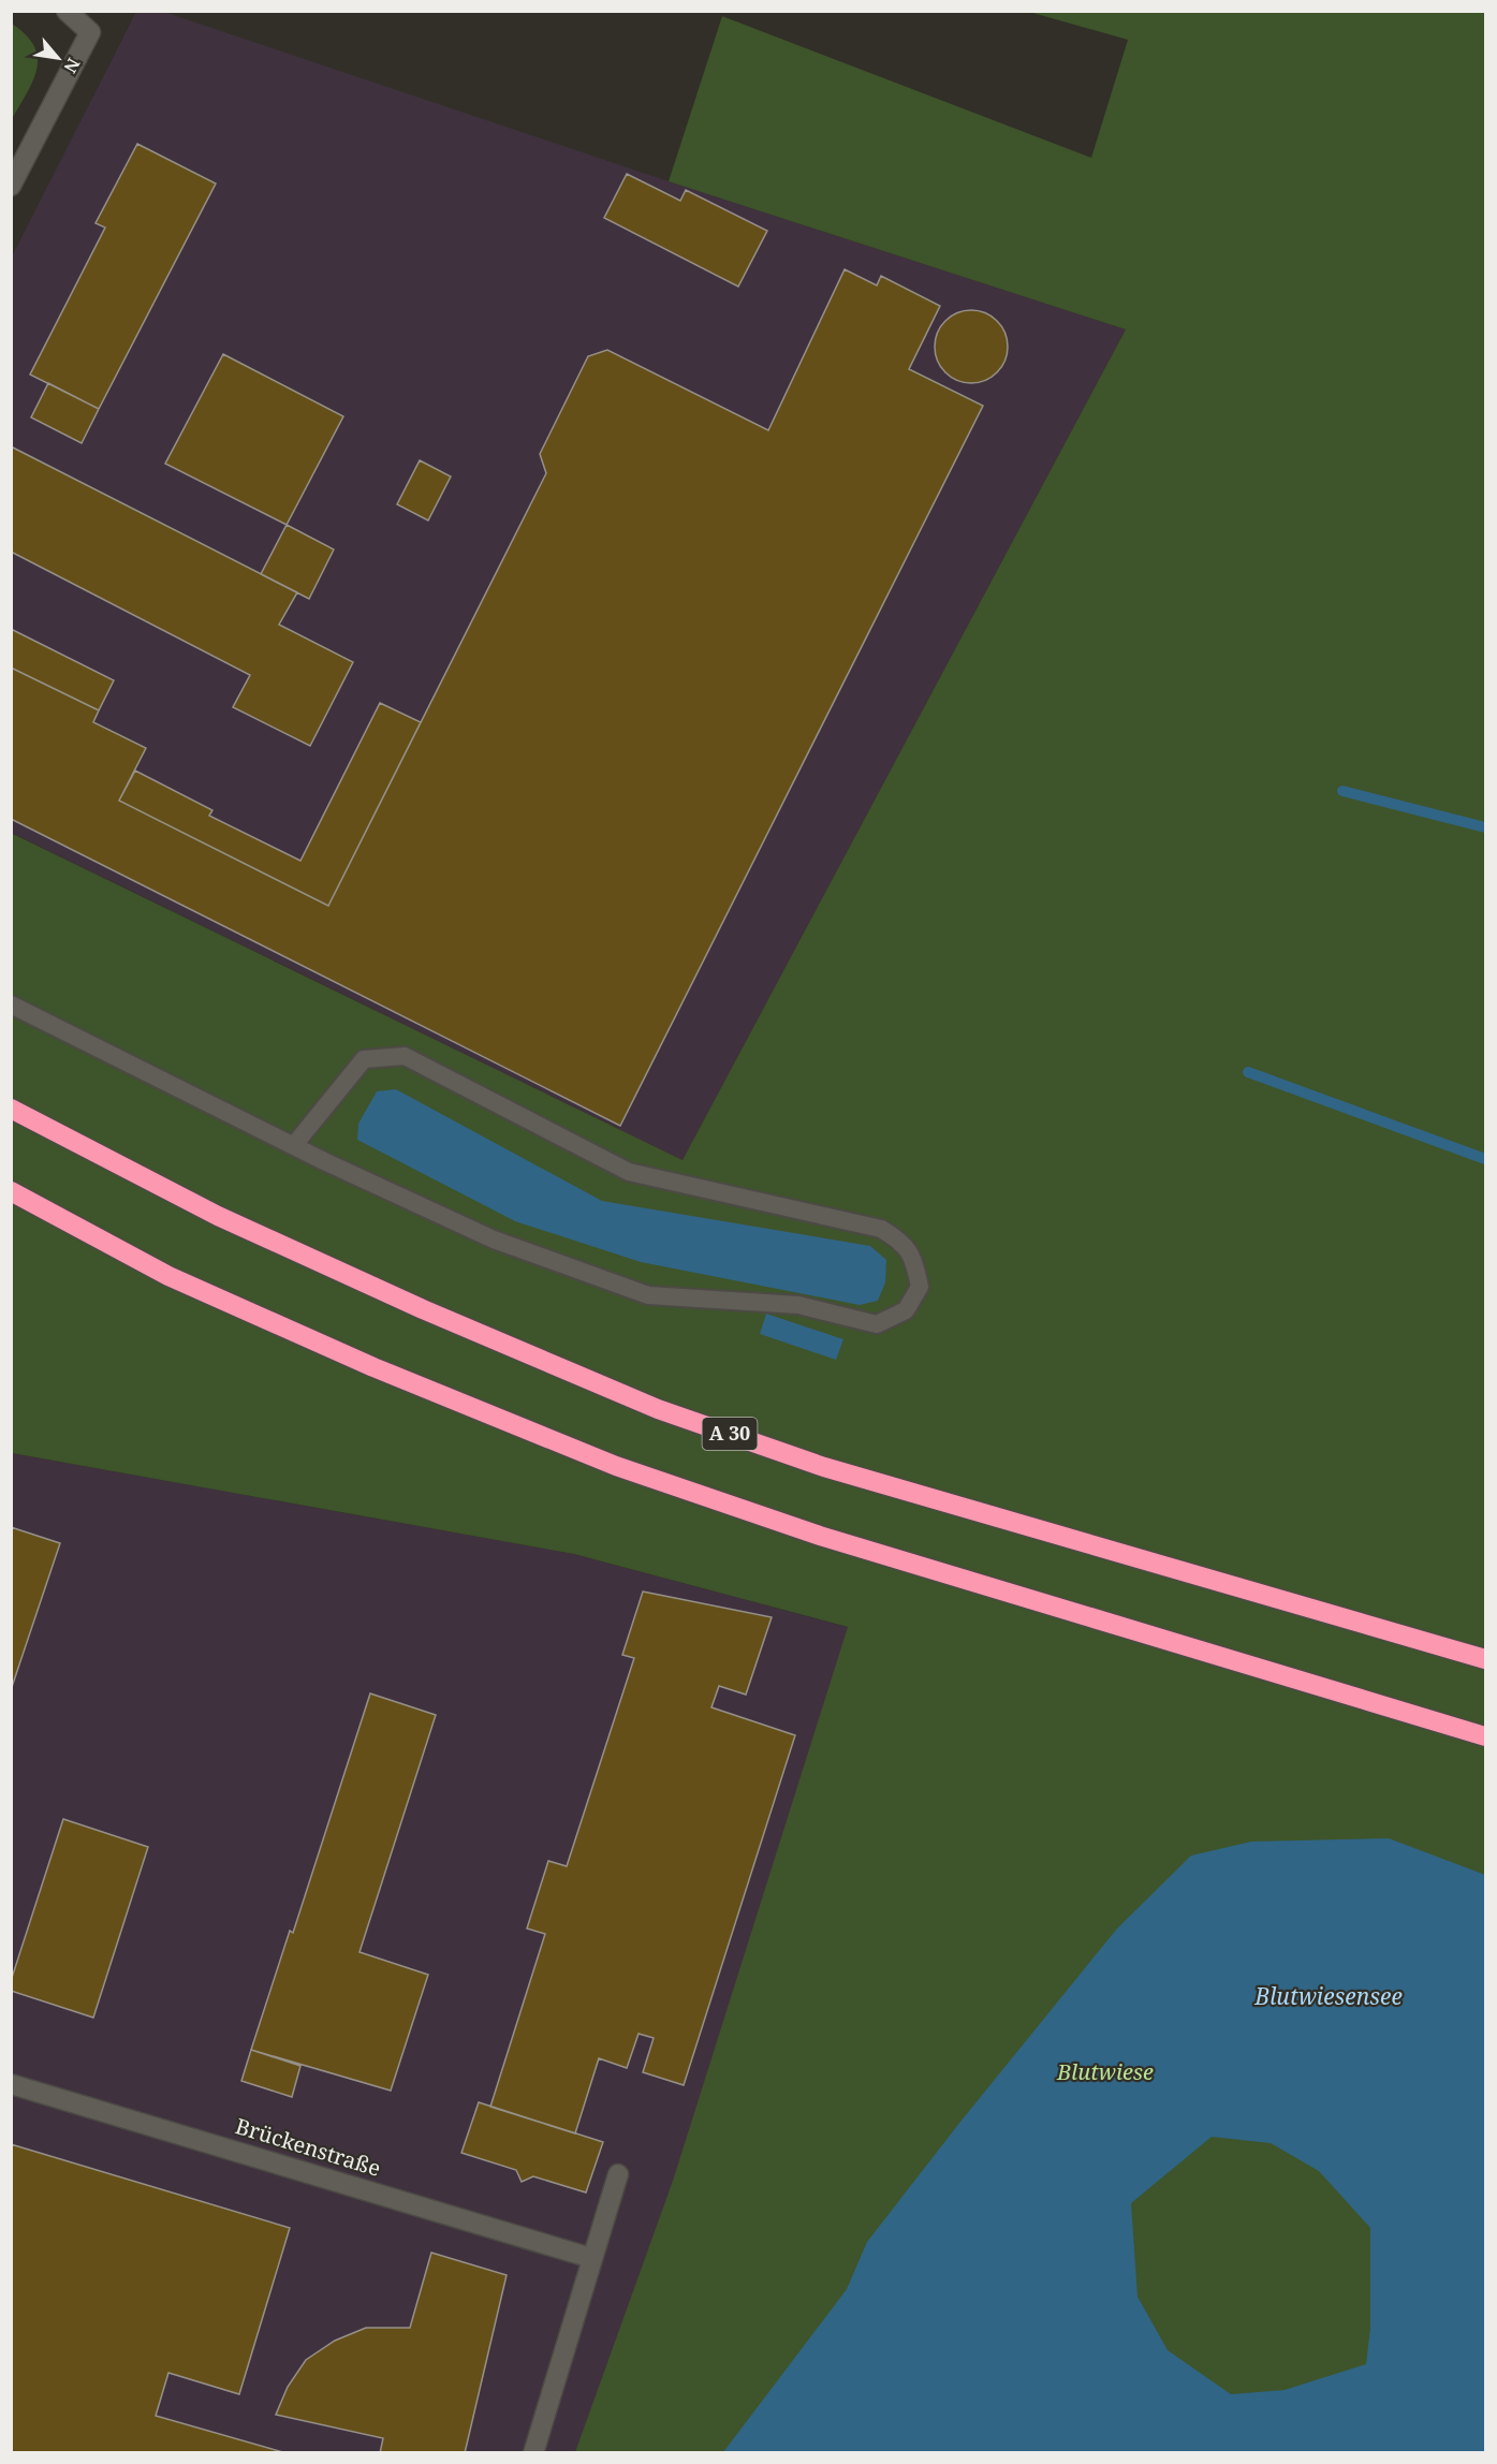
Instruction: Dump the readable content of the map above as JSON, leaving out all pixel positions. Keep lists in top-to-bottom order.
{
  "streets": {
    "highway": ["A 30"],
    "street": ["Brückenstraße"]
  },
  "water": ["Blutwiesensee"],
  "parks": ["Blutwiese"],
  "north": "bottom right"
}
